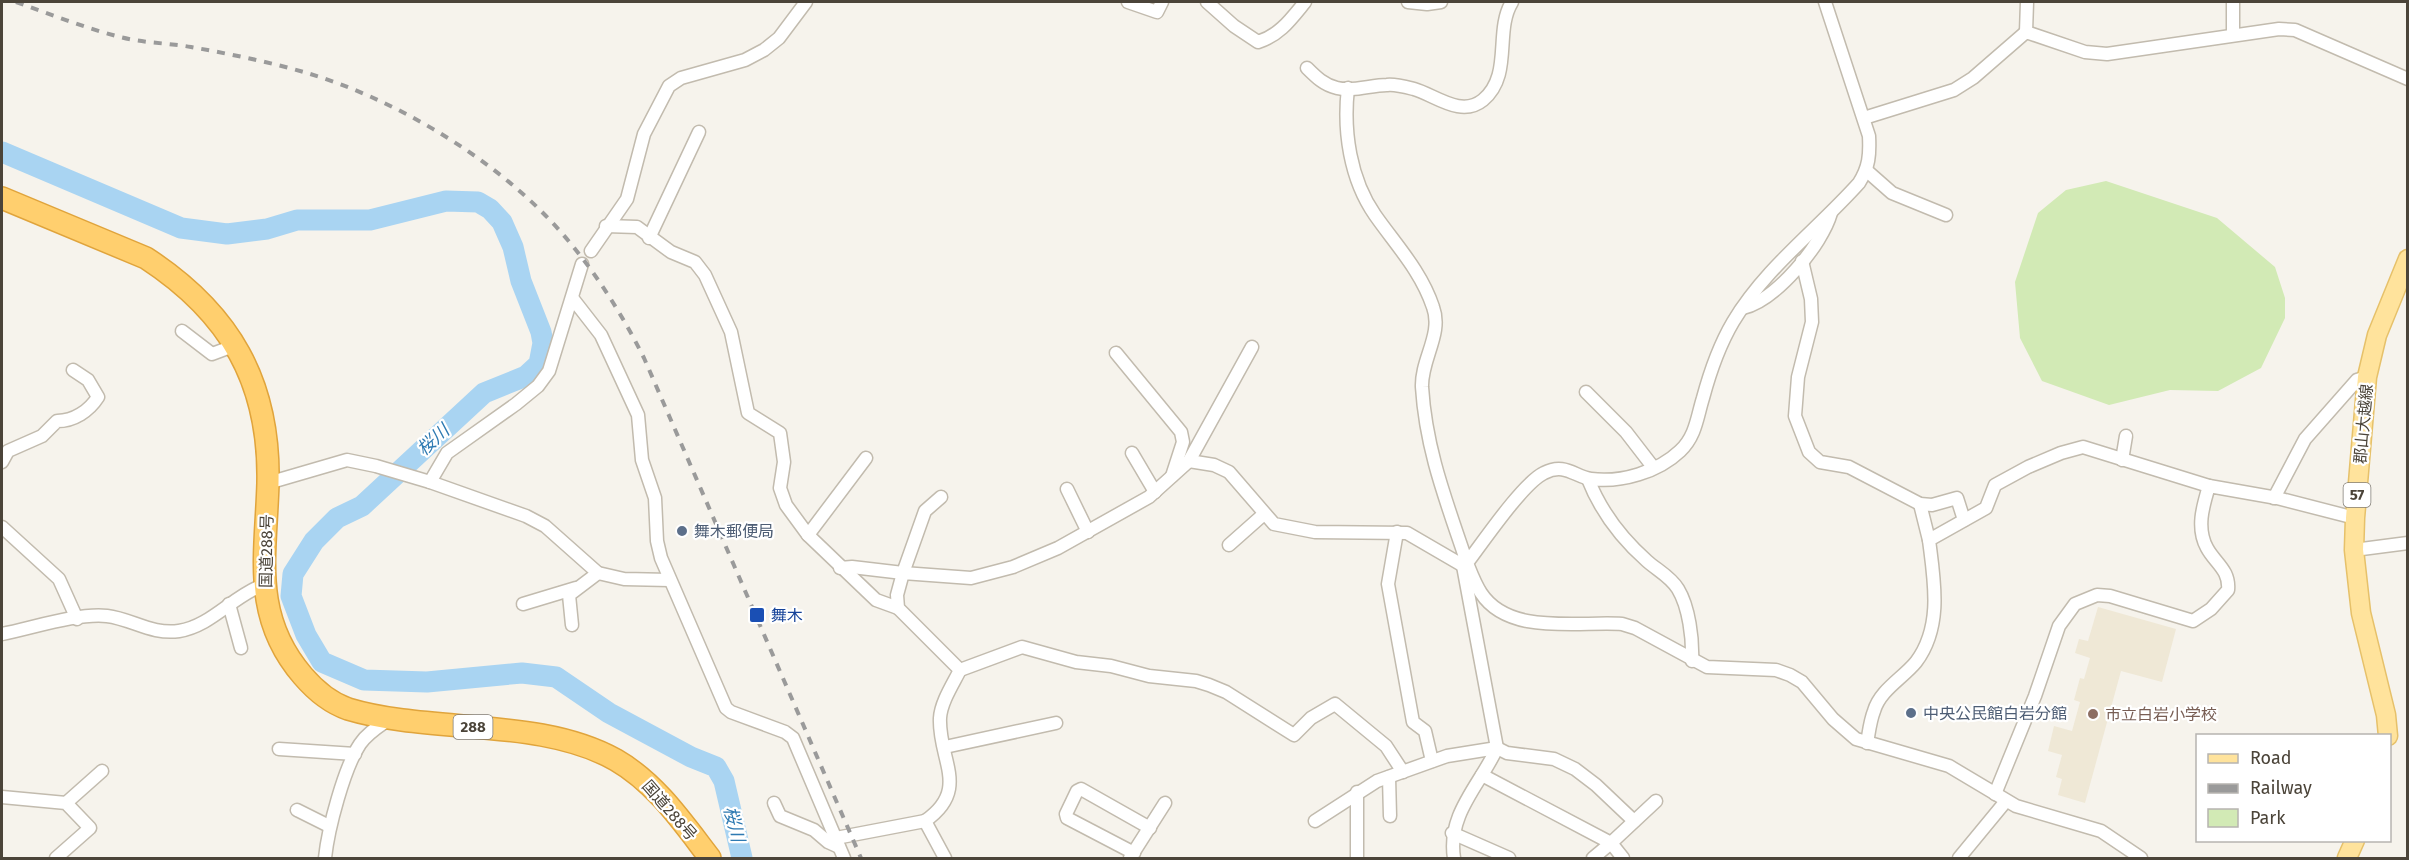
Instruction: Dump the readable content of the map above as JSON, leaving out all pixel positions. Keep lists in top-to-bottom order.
{
  "streets": {
    "highway": ["国道288号", "288"],
    "main road": ["郡山大越線", "57"]
  },
  "water": ["桜川"],
  "places": {
    "other": ["舞木郵便局", "中央公民館白岩分館", "市立白岩小学校"],
    "transit": ["舞木"]
  },
  "legend": ["Road", "Railway", "Park"]
}
